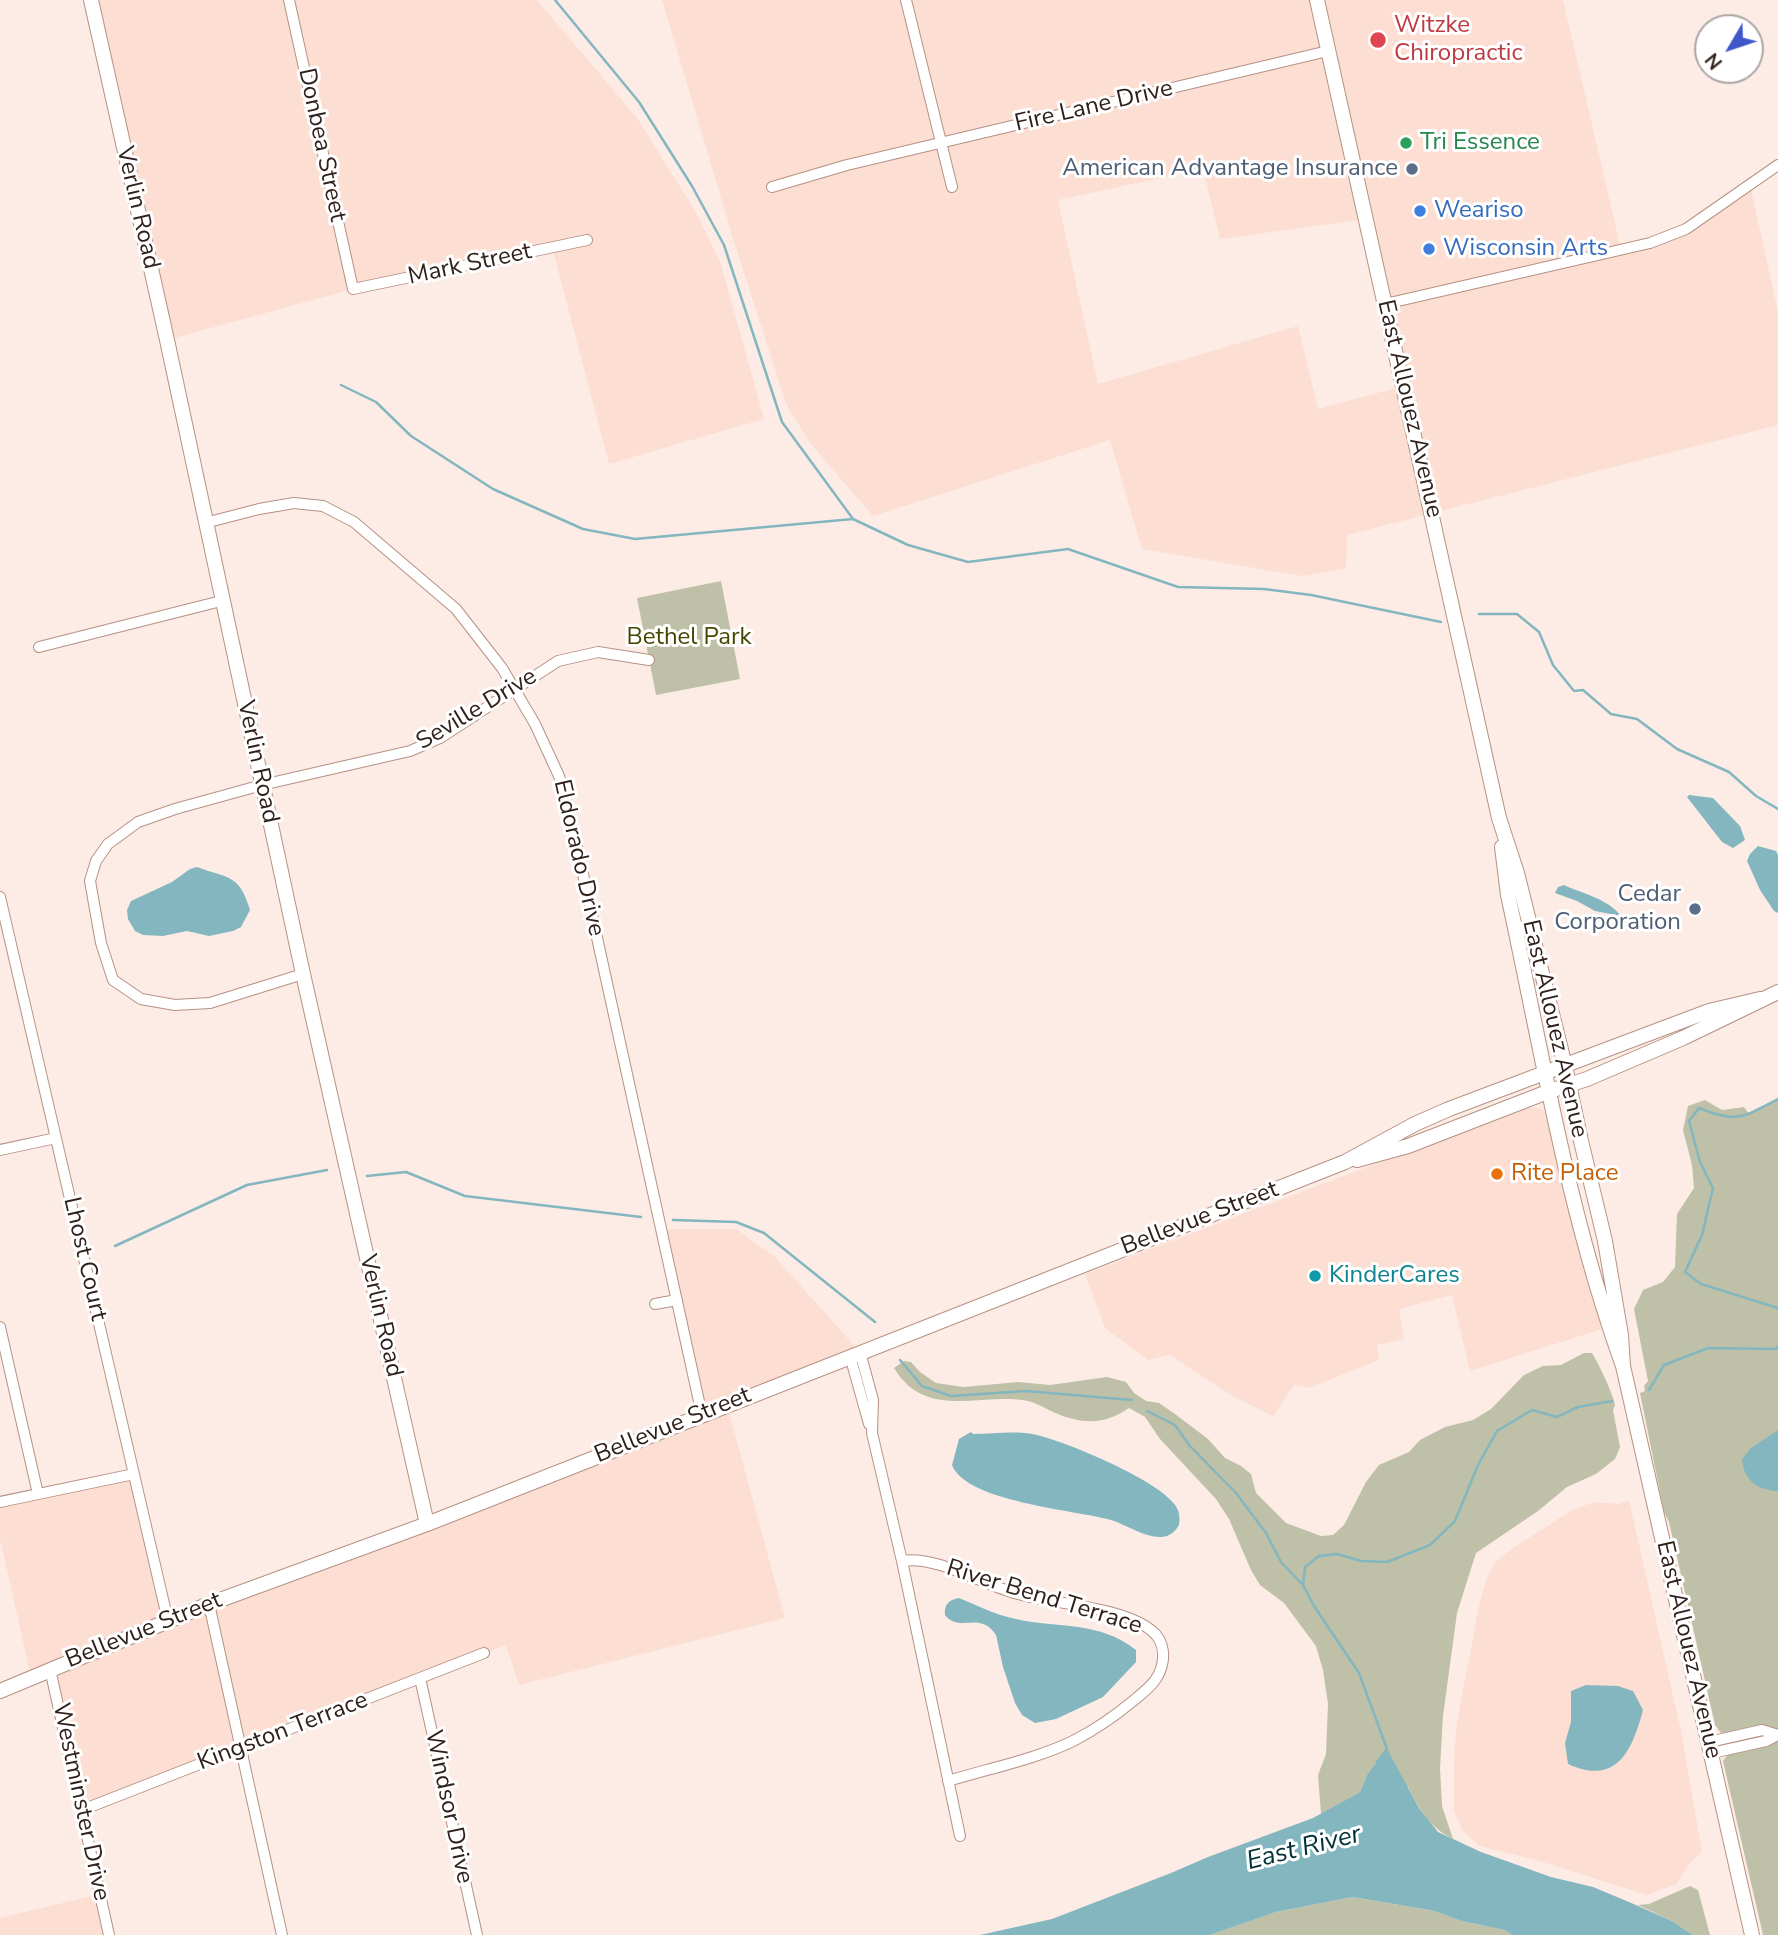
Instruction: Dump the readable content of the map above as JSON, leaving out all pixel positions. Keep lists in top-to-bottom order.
{
  "streets": {
    "street": [
      "Fire Lane Drive",
      "Donbea Street",
      "Verlin Road",
      "Mark Street",
      "East Allouez Avenue",
      "Seville Drive",
      "Eldorado Drive",
      "Bellevue Street",
      "Lhost Court",
      "River Bend Terrace",
      "Kingston Terrace",
      "Westminster Drive",
      "Windsor Drive"
    ]
  },
  "crossings": [
    ["Fire Lane Drive", "East Allouez Avenue"],
    ["Donbea Street", "Mark Street"],
    ["Verlin Road", "Seville Drive"],
    ["Verlin Road", "Eldorado Drive"],
    ["Verlin Road", "Bellevue Street"],
    ["East Allouez Avenue", "Bellevue Street"],
    ["Seville Drive", "Eldorado Drive"],
    ["Eldorado Drive", "Bellevue Street"],
    ["Bellevue Street", "Lhost Court"],
    ["Bellevue Street", "River Bend Terrace"],
    ["Bellevue Street", "Westminster Drive"],
    ["Kingston Terrace", "Westminster Drive"],
    ["Kingston Terrace", "Windsor Drive"]
  ],
  "water": ["East River"],
  "parks": ["Bethel Park"],
  "places": [
    "Witzke Chiropractic",
    "Tri Essence",
    "American Advantage Insurance",
    "Weariso",
    "Wisconsin Arts",
    "Cedar Corporation",
    "Rite Place",
    "KinderCares"
  ],
  "north": "bottom left"
}
